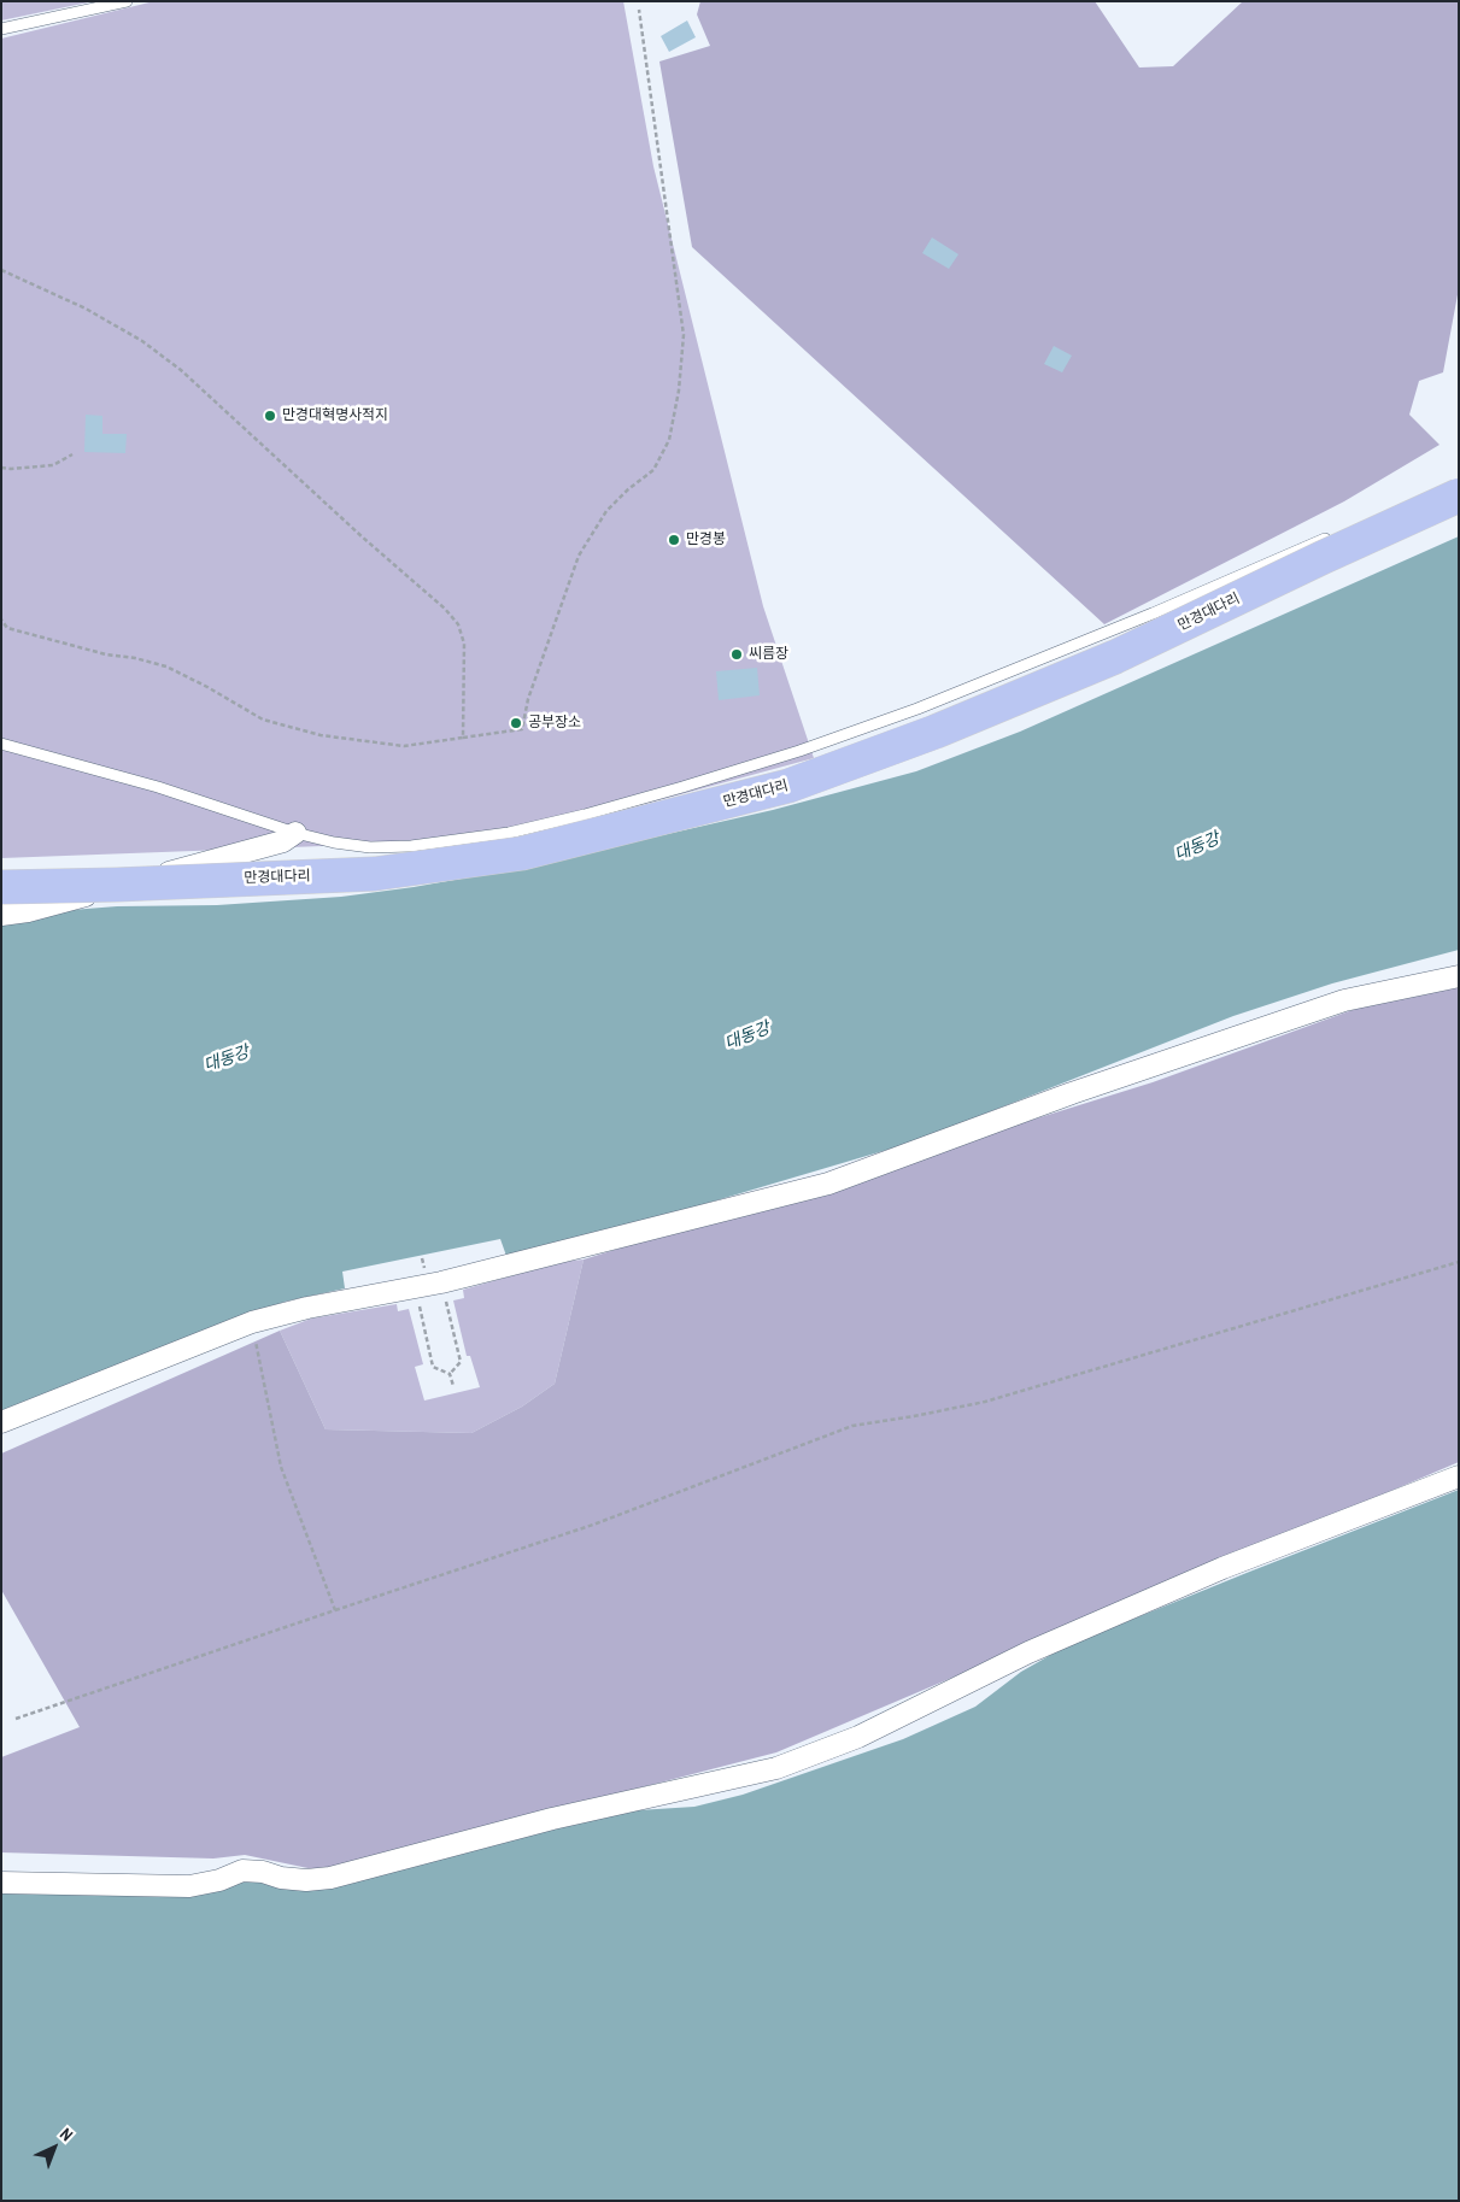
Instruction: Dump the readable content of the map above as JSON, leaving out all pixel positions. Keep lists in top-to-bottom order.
{
  "streets": {
    "highway": ["만경대다리"]
  },
  "water": ["대동강"],
  "places": [
    "만경대혁명사적지",
    "만경봉",
    "씨름장",
    "공부장소"
  ],
  "north": "top right"
}
